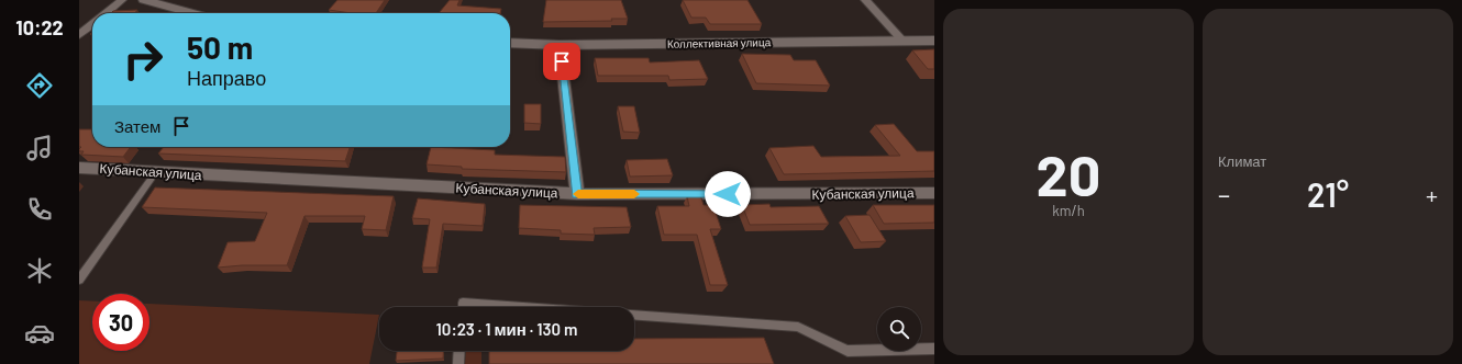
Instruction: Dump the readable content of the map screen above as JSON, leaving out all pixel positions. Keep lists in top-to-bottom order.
{
  "streets": {
    "street": ["Коллективная улица", "Кубанская улица"]
  },
  "page": {
    "tabs": "10:22",
    "tile": [
      ["20", "km/h"],
      "Климат"
    ],
    "turn": ["50 m", "Направо"],
    "then": "Затем",
    "heat": ["−", "21°", "+"],
    "limit": "30",
    "trip": "10:23 · 1 мин · 130 m"
  }
}
